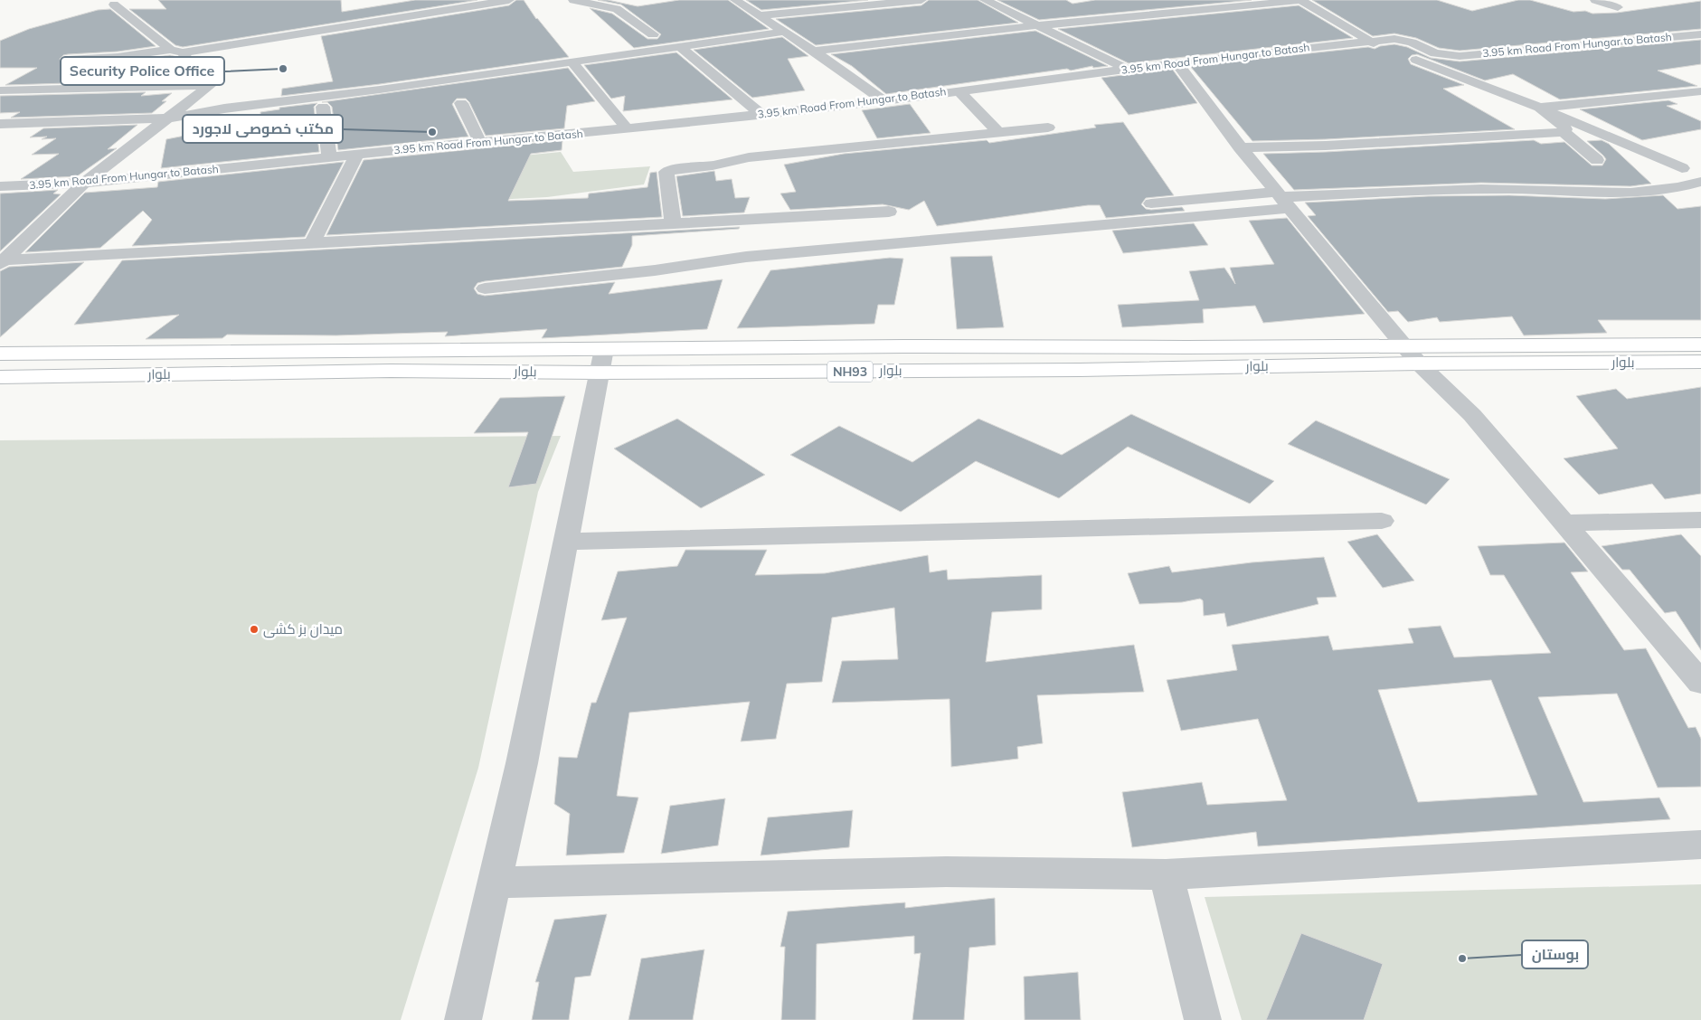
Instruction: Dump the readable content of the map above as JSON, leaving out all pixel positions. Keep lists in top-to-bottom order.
{
  "streets": {
    "main road": ["بلوار", "NH93"],
    "street": ["3.95 km Road From Hungar to Batash"]
  },
  "places": [
    "Security Police Office",
    "مکتب خصوصی لاجورد",
    "میدان بز کشی",
    "بوستان"
  ]
}
